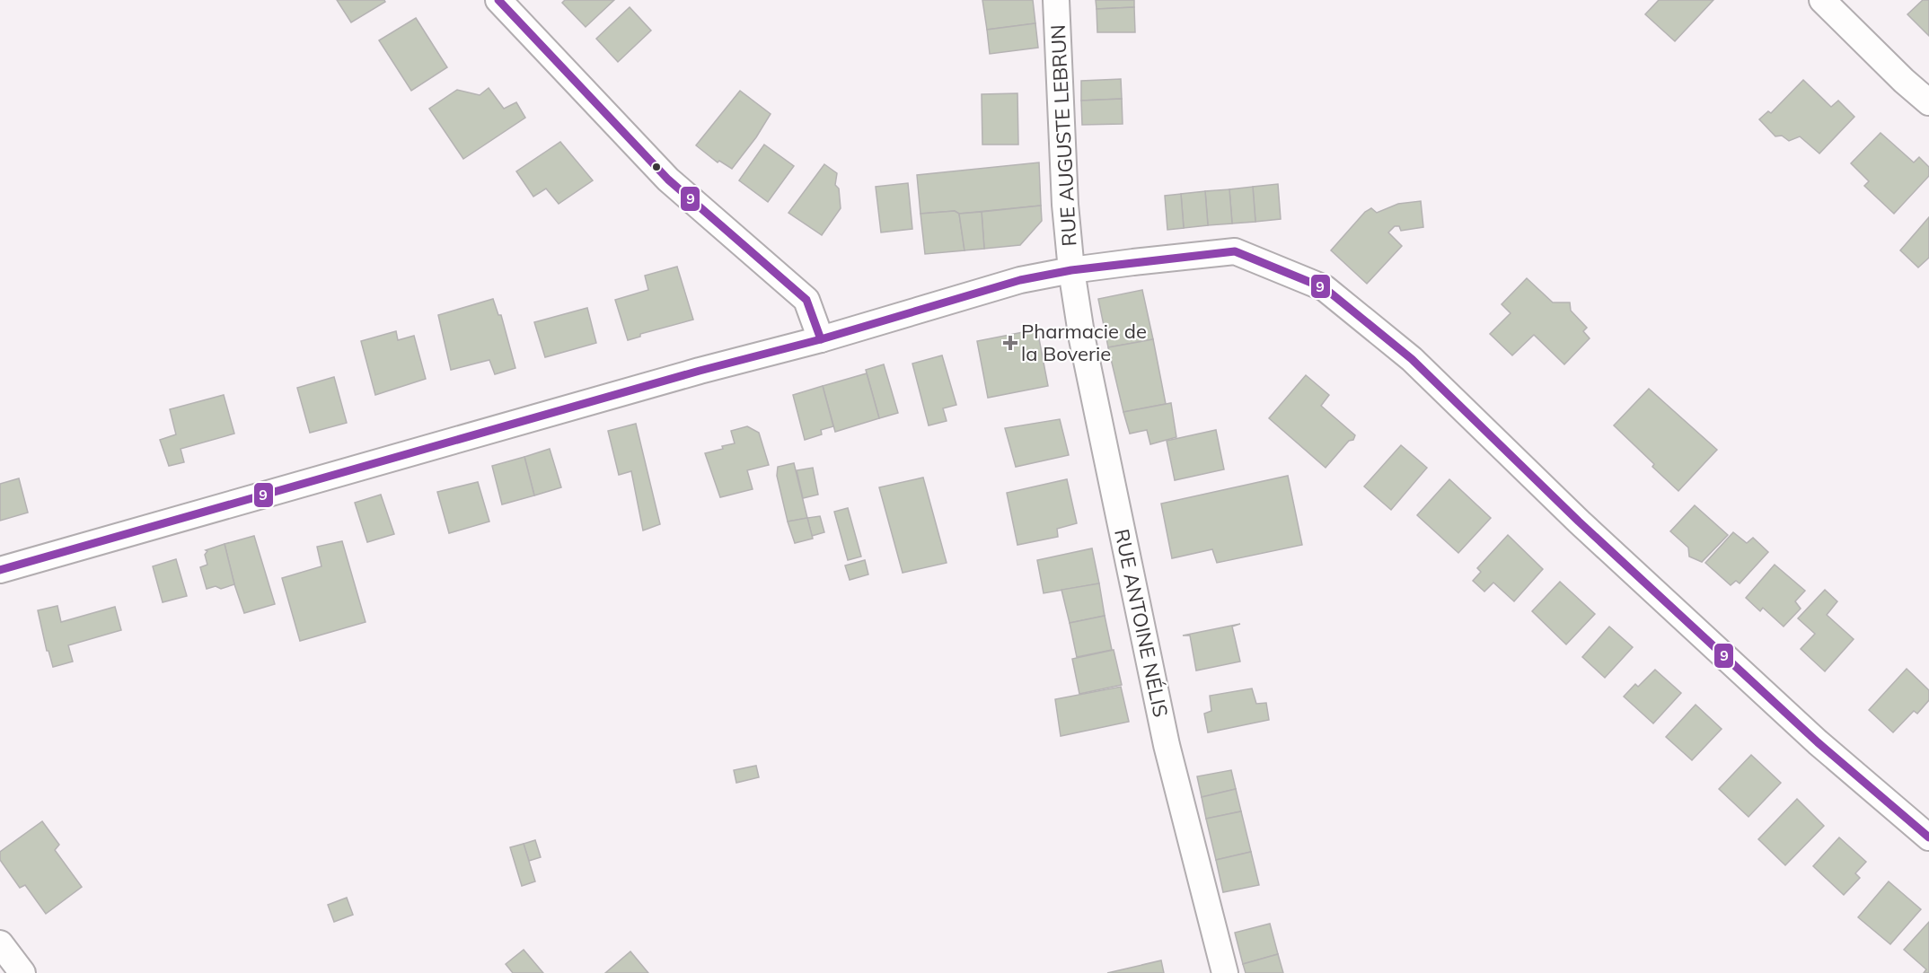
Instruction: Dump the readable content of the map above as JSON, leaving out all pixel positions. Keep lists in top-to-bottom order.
{
  "streets": {
    "street": ["RUE AUGUSTE LEBRUN", "RUE ANTOINE NÉLIS"]
  },
  "crossings": [
    ["RUE AUGUSTE LEBRUN", "RUE ANTOINE NÉLIS"]
  ],
  "places": {
    "health": ["Pharmacie de la Boverie"]
  },
  "lines": ["transit line 9"]
}
